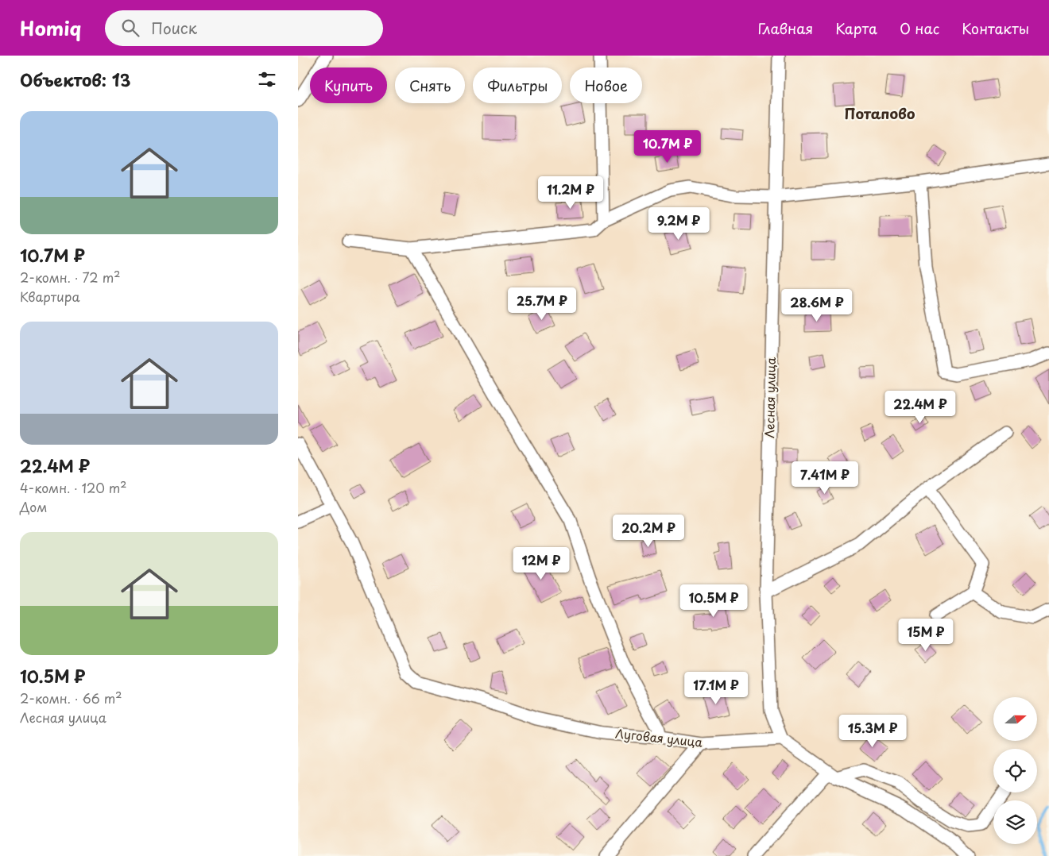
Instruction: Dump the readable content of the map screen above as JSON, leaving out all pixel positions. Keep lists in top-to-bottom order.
{
  "streets": {
    "street": ["Лесная улица", "Луговая улица"]
  },
  "crossings": [
    ["Лесная улица", "Луговая улица"]
  ],
  "districts": ["Потапово"],
  "north": "right",
  "page": {
    "header": "Homiq",
    "search": "Поиск",
    "nav": [
      "Главная",
      "Карта",
      "О нас",
      "Контакты"
    ],
    "heading": "Объектов: 13",
    "chip": [
      "Купить",
      "Снять",
      "Фильтры",
      "Новое"
    ],
    "list": [
      {
        "name": "10.7M ₽",
        "note": "2-комн. · 72 m² · Квартира"
      },
      {
        "name": "22.4M ₽",
        "note": "4-комн. · 120 m² · Дом"
      },
      {
        "name": "10.5M ₽",
        "note": "2-комн. · 66 m² · Лесная улица"
      }
    ],
    "price": [
      "10.7M ₽",
      "11.2M ₽",
      "9.2M ₽",
      "25.7M ₽",
      "28.6M ₽",
      "22.4M ₽",
      "7.41M ₽",
      "20.2M ₽",
      "12M ₽",
      "10.5M ₽",
      "15M ₽",
      "17.1M ₽",
      "15.3M ₽"
    ]
  }
}
